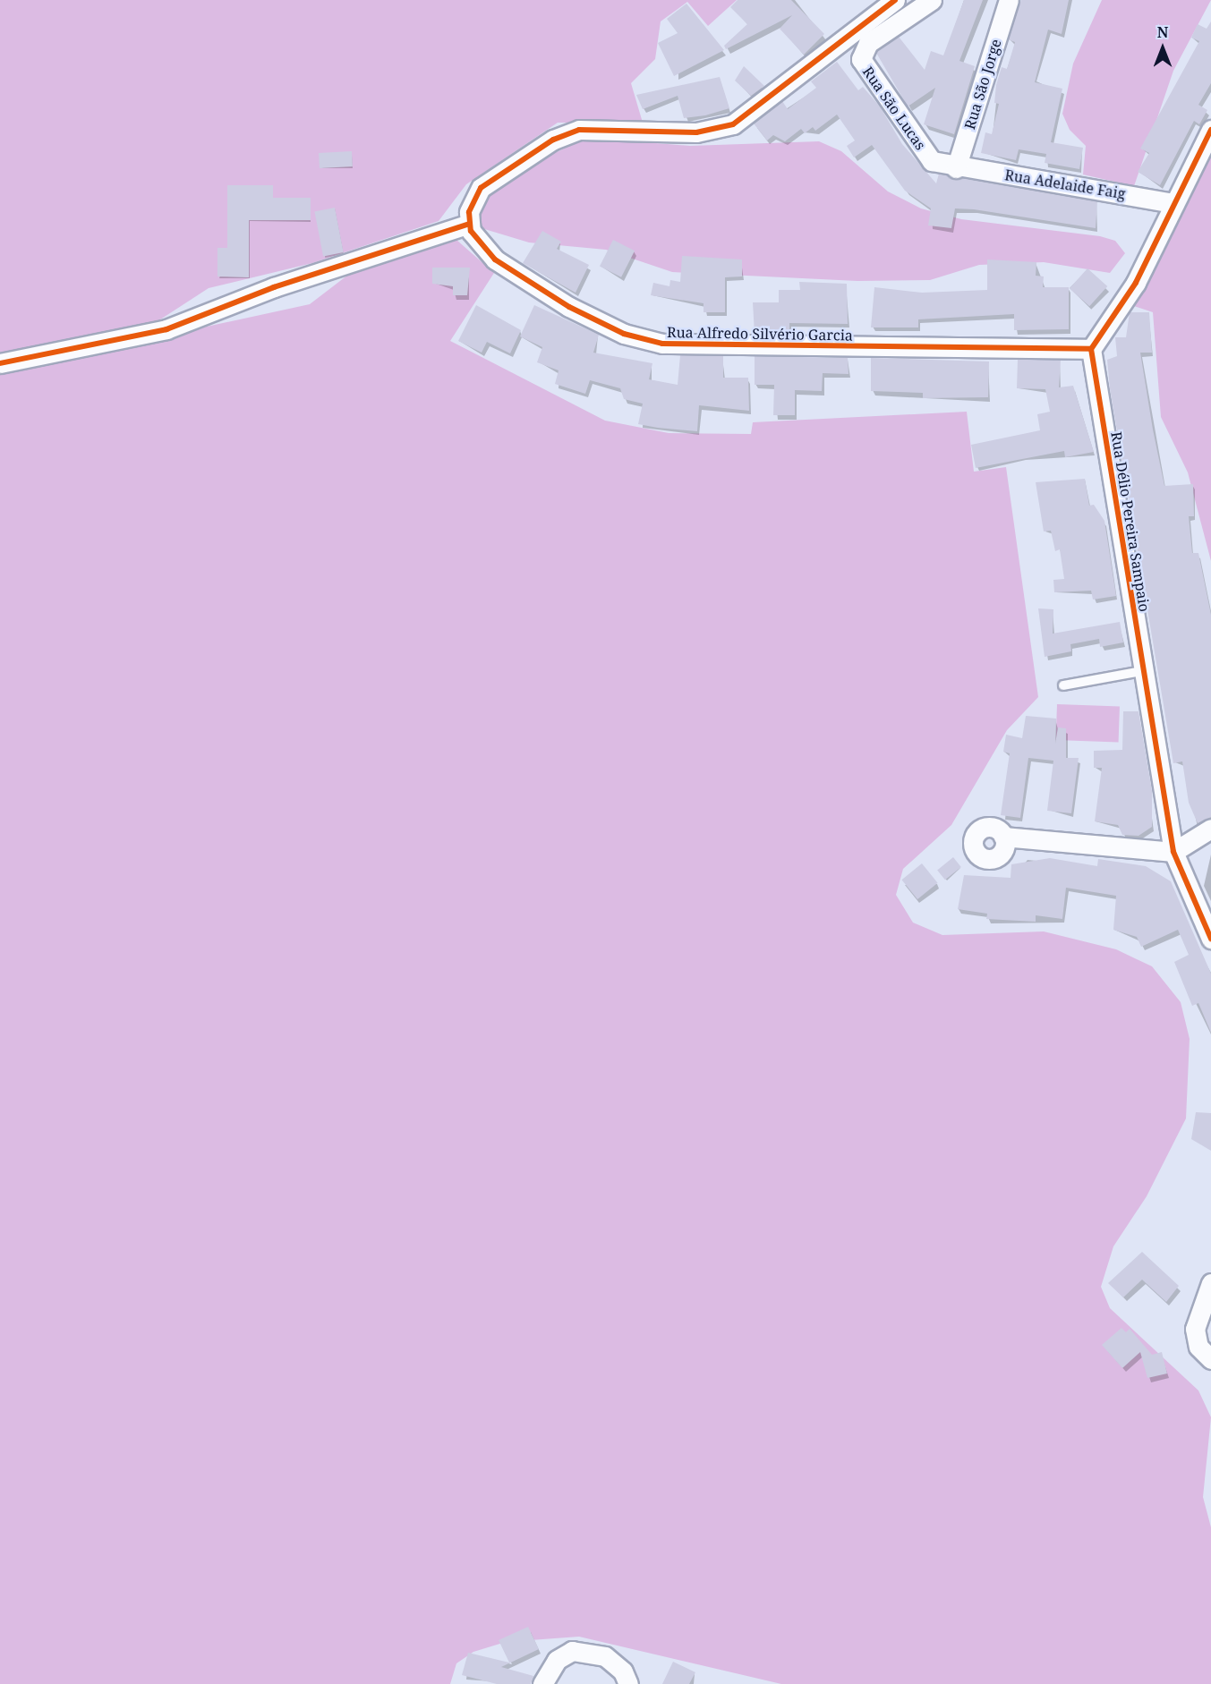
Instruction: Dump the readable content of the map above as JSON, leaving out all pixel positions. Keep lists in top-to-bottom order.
{
  "streets": {
    "street": [
      "Rua São Jorge",
      "Rua São Lucas",
      "Rua Adelaide Faig",
      "Rua Alfredo Silvério Garcia",
      "Rua Délio Pereira Sampaio"
    ]
  },
  "crossings": [
    ["Rua São Jorge", "Rua São Lucas"],
    ["Rua São Jorge", "Rua Adelaide Faig"],
    ["Rua São Lucas", "Rua Adelaide Faig"],
    ["Rua Alfredo Silvério Garcia", "Rua Délio Pereira Sampaio"]
  ],
  "north": "top"
}
